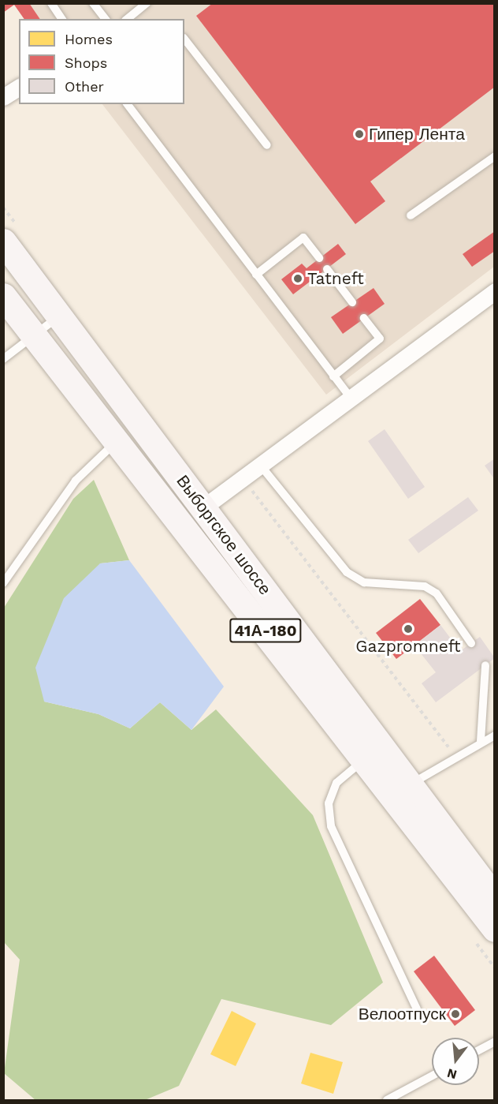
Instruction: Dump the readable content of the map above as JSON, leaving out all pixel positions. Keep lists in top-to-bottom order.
{
  "streets": {
    "main road": ["Выборгское шоссе", "41А-180"]
  },
  "places": [
    "Гипер Лента",
    "Tatneft",
    "Gazpromneft",
    "Велоотпуск"
  ],
  "legend": ["Homes", "Shops", "Other"],
  "north": "bottom"
}
